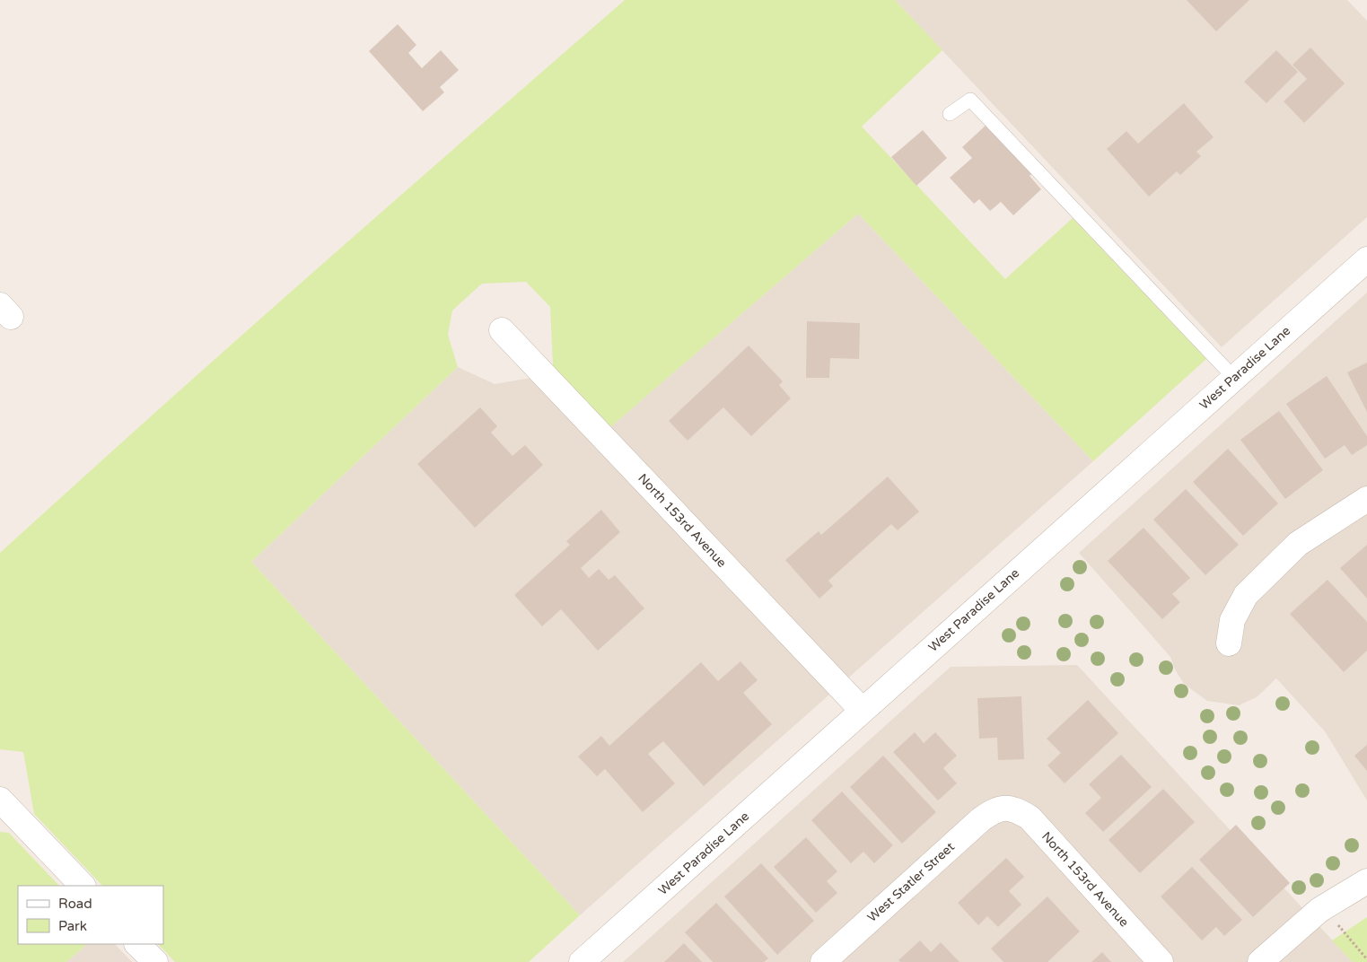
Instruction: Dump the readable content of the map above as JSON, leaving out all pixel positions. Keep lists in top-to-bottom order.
{
  "streets": {
    "street": ["West Paradise Lane", "North 153rd Avenue", "West Statler Street"]
  },
  "crossings": [
    ["West Paradise Lane", "North 153rd Avenue"],
    ["North 153rd Avenue", "West Statler Street"]
  ],
  "legend": ["Road", "Park"]
}
